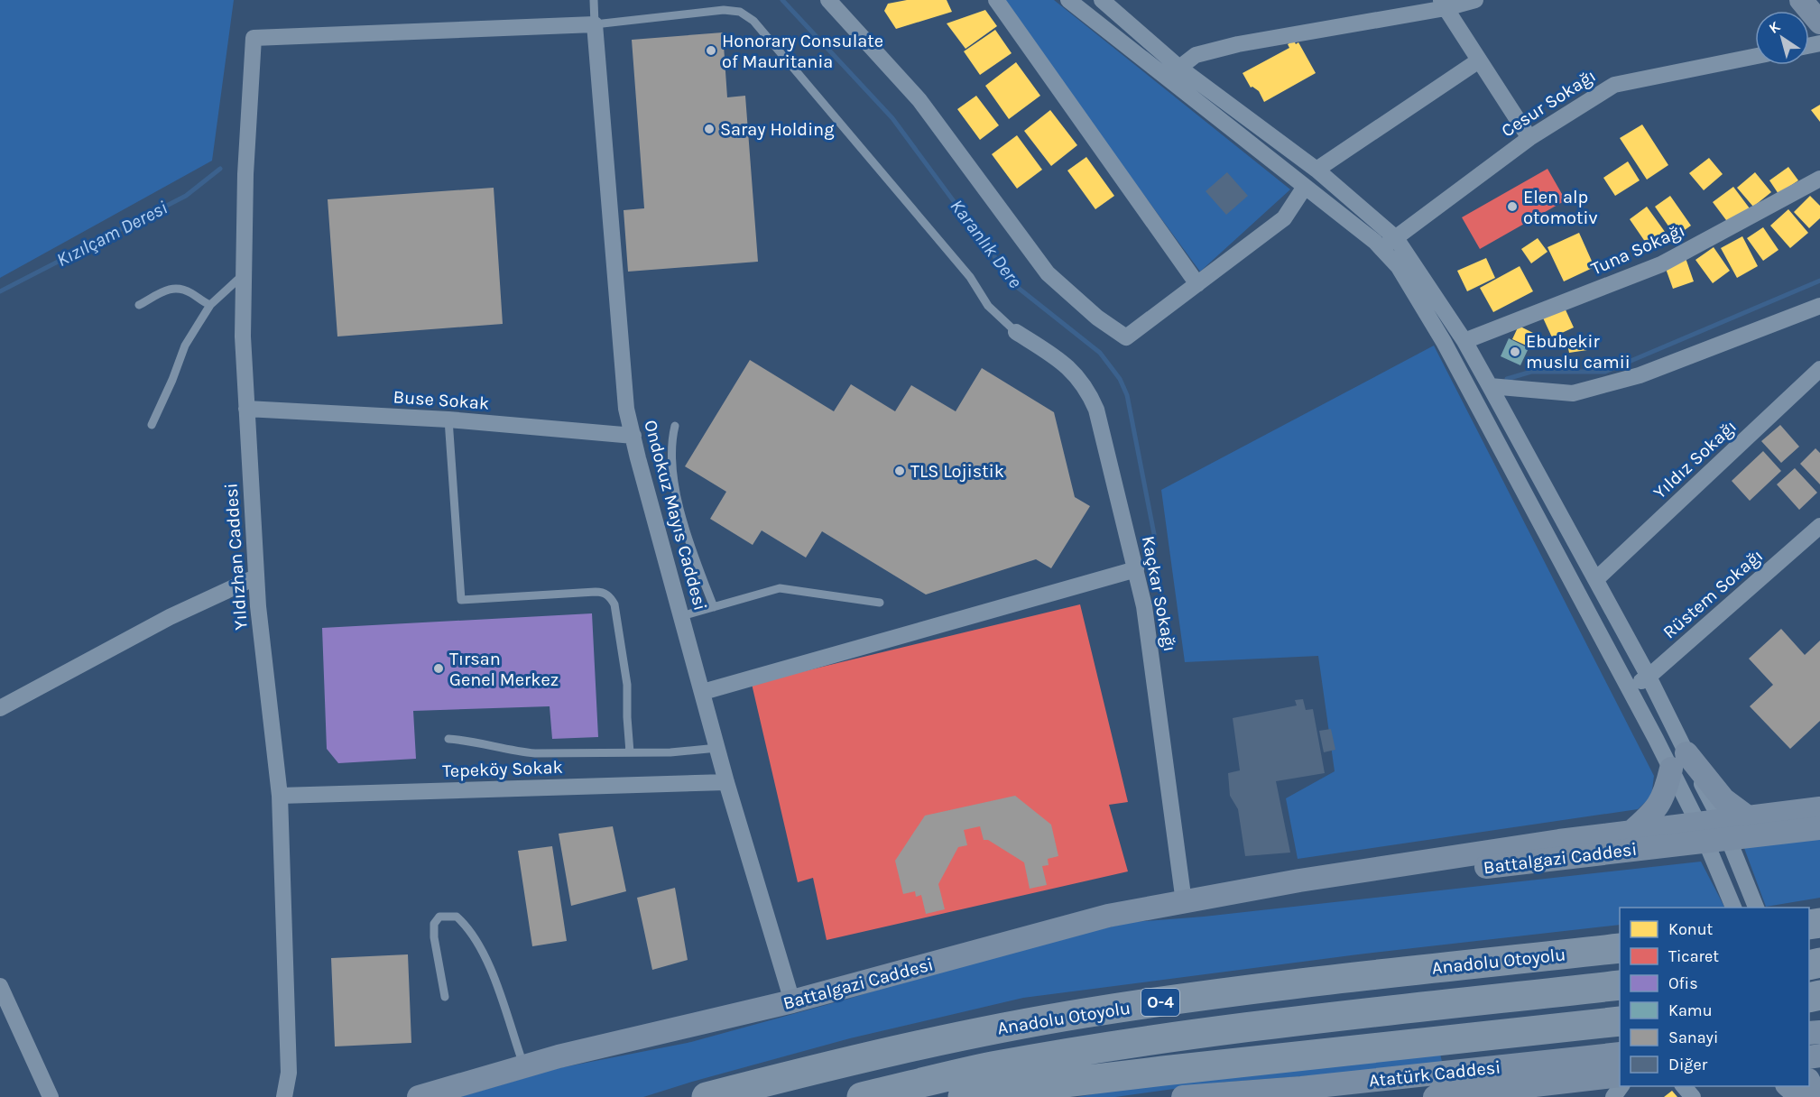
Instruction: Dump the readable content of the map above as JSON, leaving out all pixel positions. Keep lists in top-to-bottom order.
{
  "streets": {
    "highway": ["Anadolu Otoyolu", "O-4"],
    "main road": ["Battalgazi Caddesi", "Atatürk Caddesi"],
    "street": [
      "Cesur Sokağı",
      "Tuna Sokağı",
      "Buse Sokak",
      "Yıldız Sokağı",
      "Ondokuz Mayıs Caddesi",
      "Yıldızhan Caddesi",
      "Kaçkar Sokağı",
      "Rüstem Sokağı",
      "Tepeköy Sokak"
    ]
  },
  "crossings": [
    ["Buse Sokak", "Ondokuz Mayıs Caddesi"],
    ["Buse Sokak", "Yıldızhan Caddesi"],
    ["Ondokuz Mayıs Caddesi", "Yıldızhan Caddesi"],
    ["Ondokuz Mayıs Caddesi", "Tepeköy Sokak"],
    ["Ondokuz Mayıs Caddesi", "Battalgazi Caddesi"],
    ["Yıldızhan Caddesi", "Tepeköy Sokak"],
    ["Kaçkar Sokağı", "Battalgazi Caddesi"]
  ],
  "water": ["Kızılçam Deresi", "Karanlık Dere"],
  "places": [
    "Honorary Consulate of Mauritania",
    "Saray Holding",
    "Elen alp otomotiv",
    "Ebubekir muslu camii",
    "TLS Lojistik",
    "Tırsan Genel Merkez"
  ],
  "legend": [
    "Konut",
    "Ticaret",
    "Ofis",
    "Kamu",
    "Sanayi",
    "Diğer"
  ],
  "north": "top left"
}
